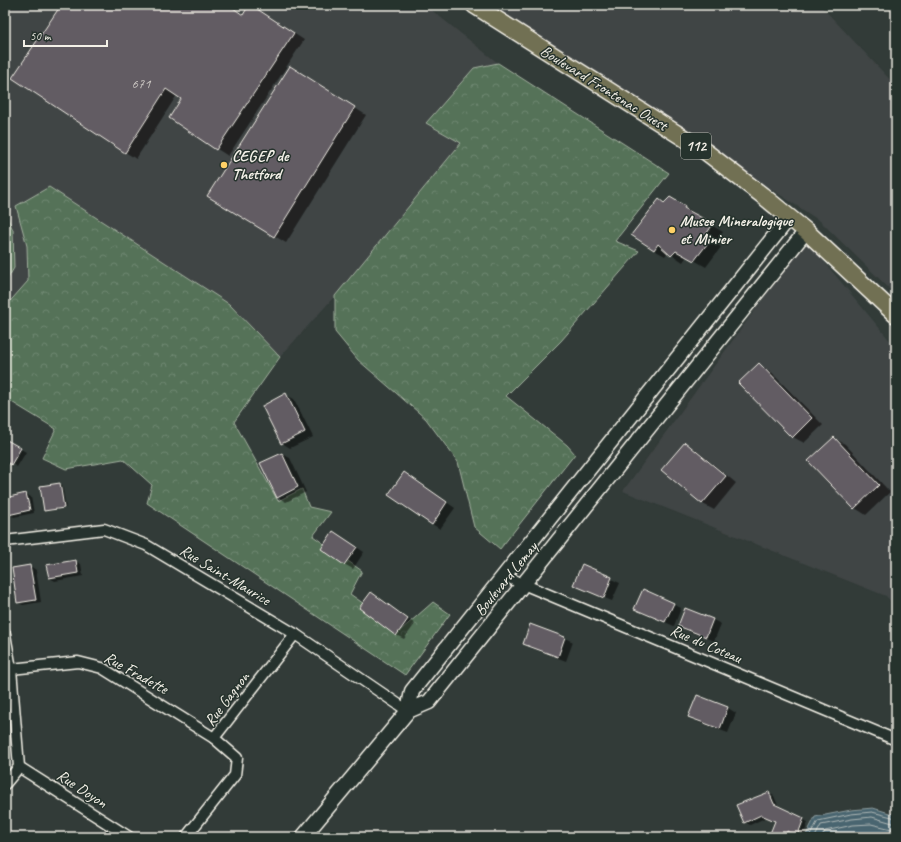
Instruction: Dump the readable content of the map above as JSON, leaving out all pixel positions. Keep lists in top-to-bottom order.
{
  "streets": {
    "main road": ["Boulevard Frontenac Ouest", "112"],
    "street": [
      "Rue Saint-Maurice",
      "Boulevard Lemay",
      "Rue du Coteau",
      "Rue Fradette",
      "Rue Gagnon",
      "Rue Doyon"
    ]
  },
  "crossings": [
    ["Boulevard Frontenac Ouest", "Boulevard Lemay"],
    ["Rue Saint-Maurice", "Boulevard Lemay"],
    ["Rue Saint-Maurice", "Rue Gagnon"],
    ["Boulevard Lemay", "Rue du Coteau"],
    ["Rue Fradette", "Rue Gagnon"]
  ],
  "places": ["CEGEP de Thetford", "Musee Mineralogique et Minier"],
  "house_numbers": ["671"],
  "scale_bar": "50 m"
}
